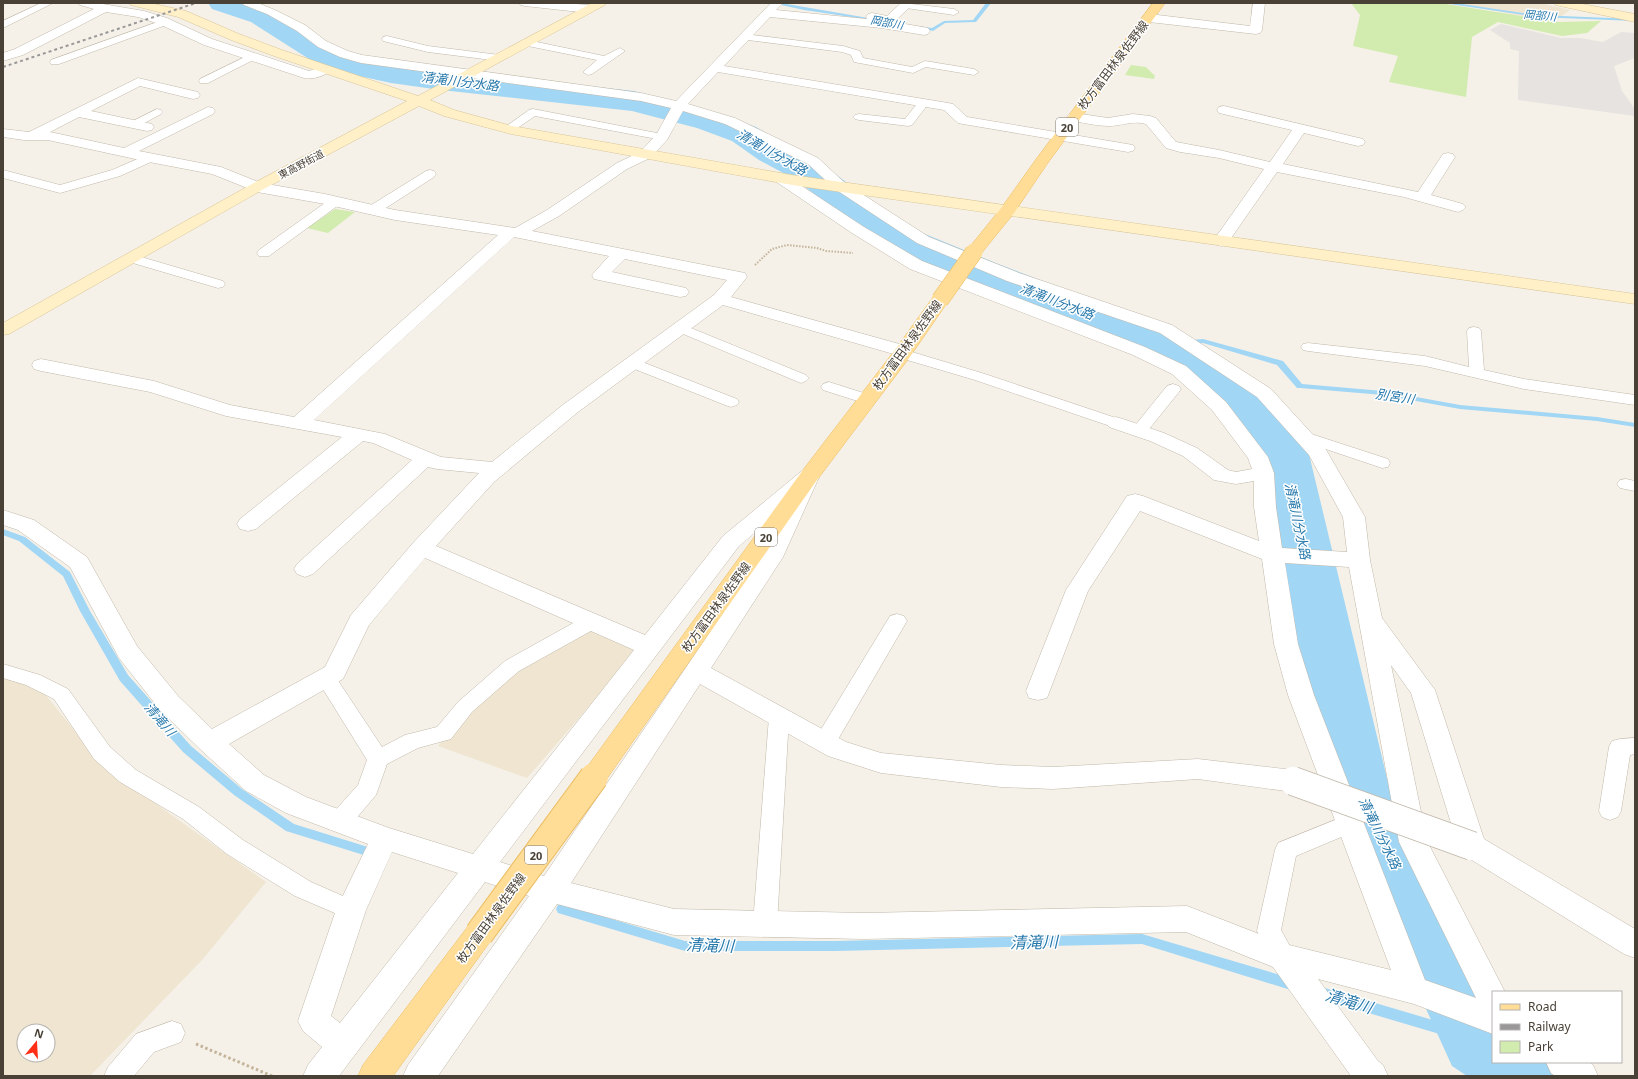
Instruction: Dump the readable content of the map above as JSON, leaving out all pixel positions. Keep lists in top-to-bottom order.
{
  "streets": {
    "main road": ["枚方富田林泉佐野線", "20"],
    "street": ["東高野街道"]
  },
  "water": [
    "岡部川",
    "清滝川分水路",
    "別宮川",
    "清滝川"
  ],
  "legend": ["Road", "Railway", "Park"],
  "north": "top"
}
